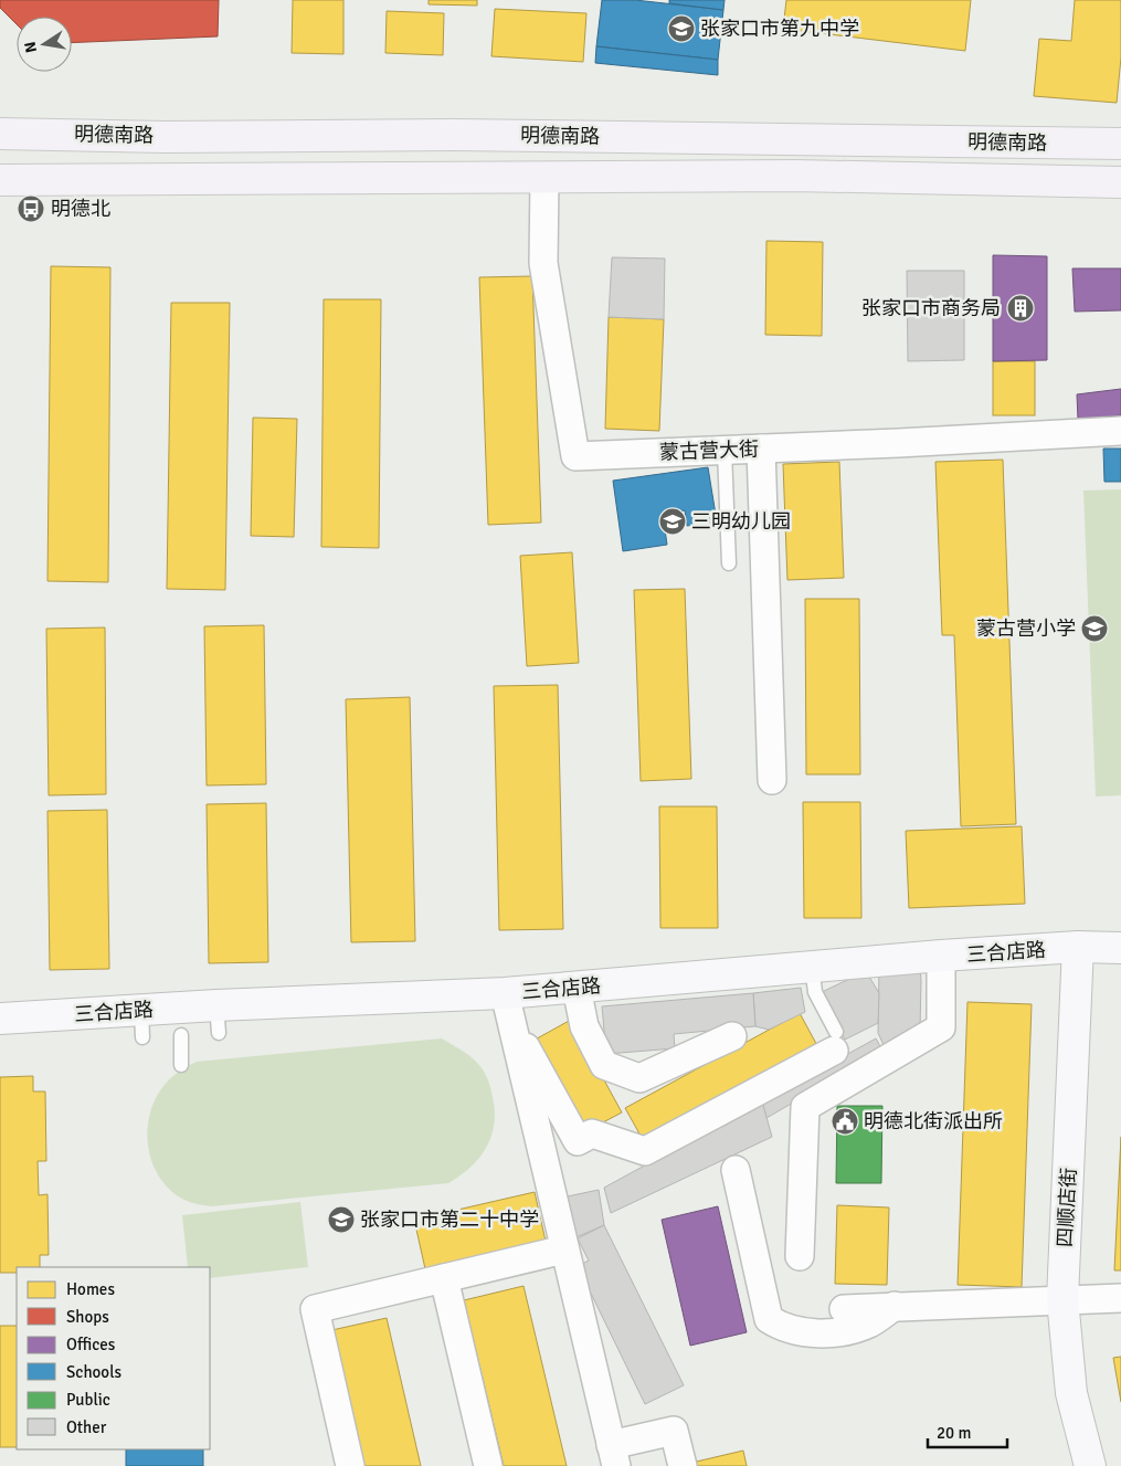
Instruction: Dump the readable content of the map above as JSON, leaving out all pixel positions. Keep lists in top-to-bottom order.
{
  "streets": {
    "main road": ["明德南路"],
    "street": ["蒙古营大街", "三合店路", "四顺店街"]
  },
  "crossings": [
    ["明德南路", "蒙古营大街"],
    ["三合店路", "四顺店街"]
  ],
  "places": {
    "school or university": [
      "张家口市第九中学",
      "三明幼儿园",
      "蒙古营小学",
      "张家口市第二十中学"
    ],
    "bus stop": ["明德北"],
    "building": ["张家口市商务局"],
    "public building": ["明德北街派出所"]
  },
  "legend": [
    "Homes",
    "Shops",
    "Offices",
    "Schools",
    "Public",
    "Other"
  ],
  "scale_bar": "20 m",
  "north": "left"
}
